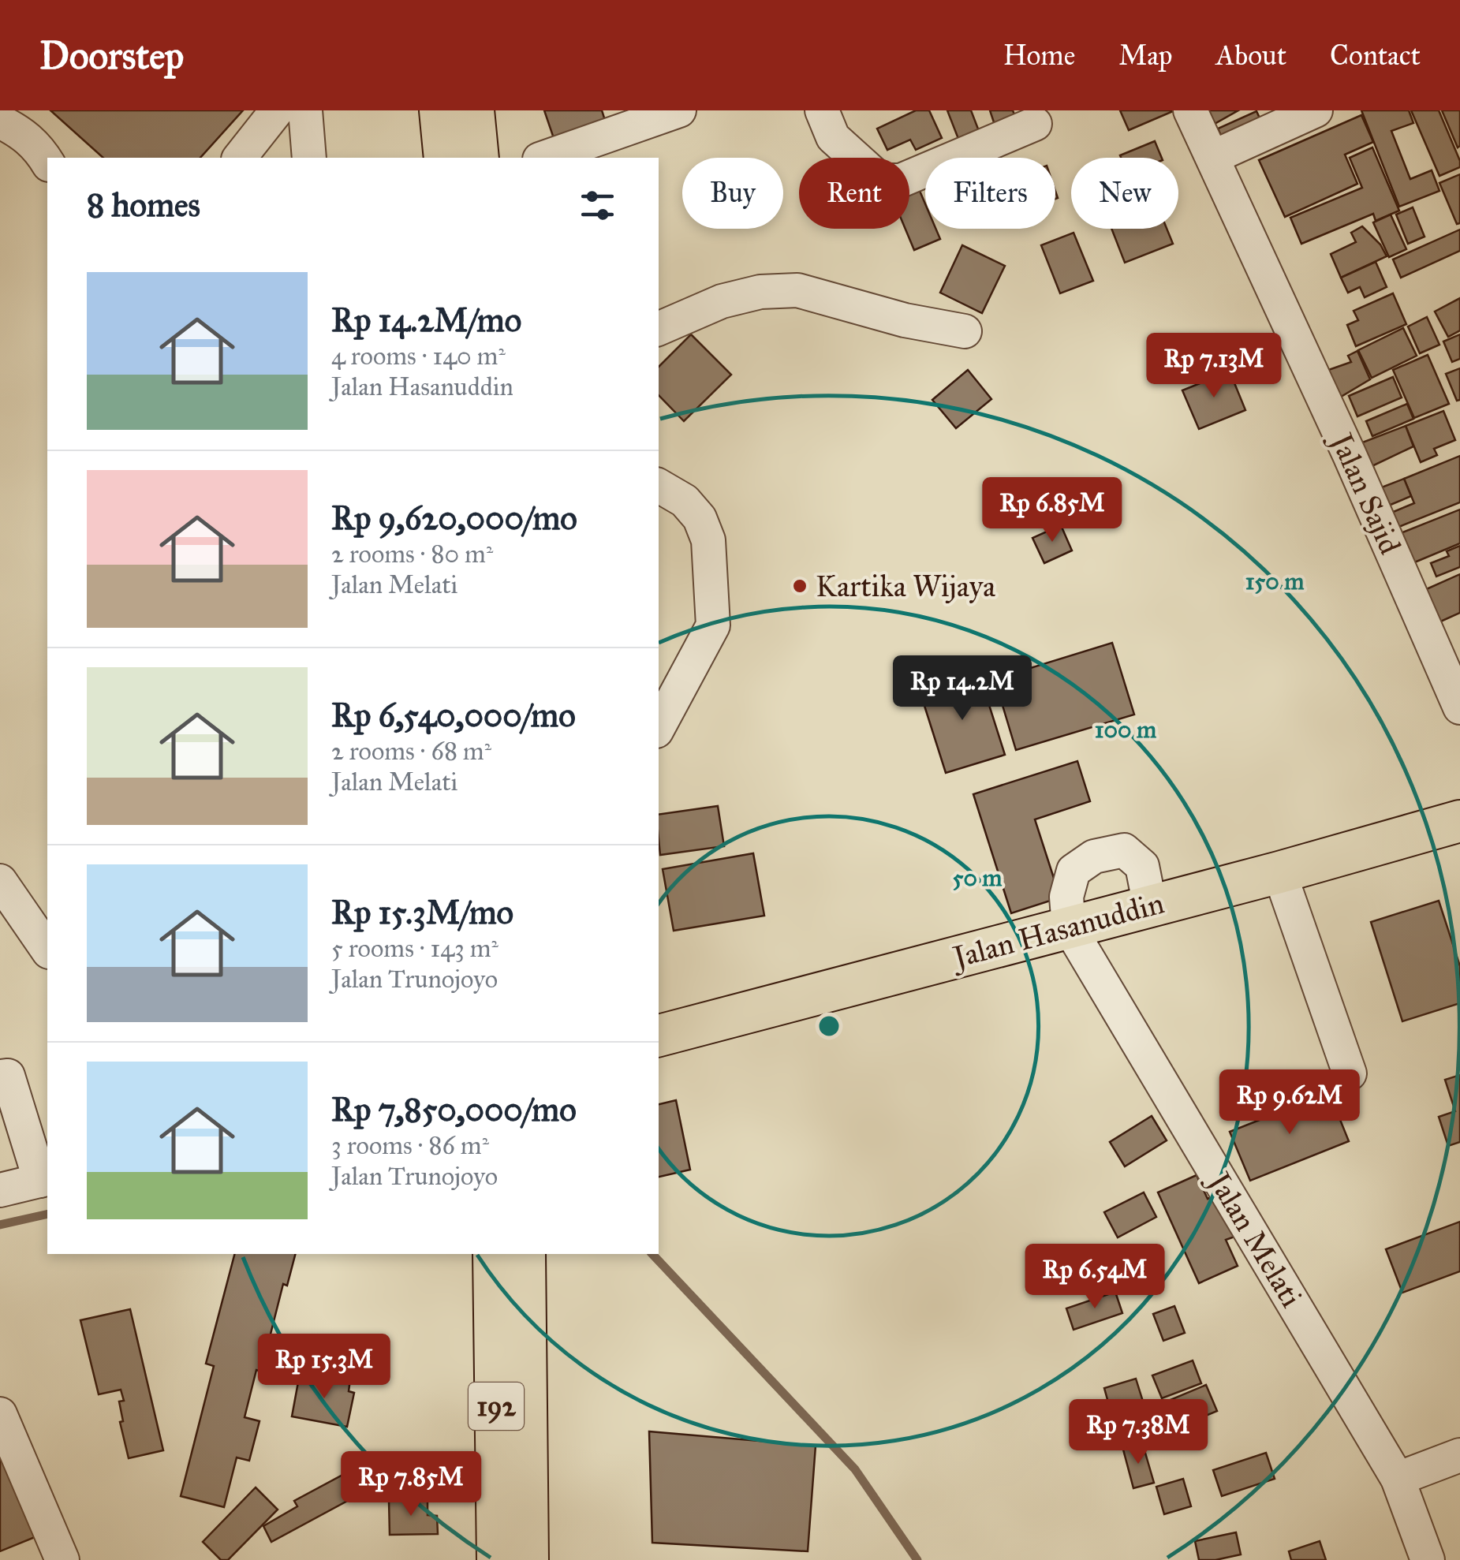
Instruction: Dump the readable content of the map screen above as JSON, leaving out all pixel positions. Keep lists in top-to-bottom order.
{
  "streets": {
    "main road": ["Jalan Hasanuddin", "192"],
    "street": ["Jalan Sajid", "Jalan Melati"]
  },
  "crossings": [
    ["Jalan Hasanuddin", "Jalan Melati"]
  ],
  "places": ["Kartika Wijaya"],
  "page": {
    "header": "Doorstep",
    "nav": [
      "Home",
      "Map",
      "About",
      "Contact"
    ],
    "chip": [
      "Buy",
      "Rent",
      "Filters",
      "New"
    ],
    "heading": "8 homes",
    "list": [
      {
        "name": "Rp 14.2M/mo",
        "note": "4 rooms · 140 m² · Jalan Hasanuddin"
      },
      {
        "name": "Rp 9,620,000/mo",
        "note": "2 rooms · 80 m² · Jalan Melati"
      },
      {
        "name": "Rp 6,540,000/mo",
        "note": "2 rooms · 68 m² · Jalan Melati"
      },
      {
        "name": "Rp 15.3M/mo",
        "note": "5 rooms · 143 m² · Jalan Trunojoyo"
      },
      {
        "name": "Rp 7,850,000/mo",
        "note": "3 rooms · 86 m² · Jalan Trunojoyo"
      }
    ],
    "price": [
      "Rp 7.13M",
      "Rp 6.85M",
      "Rp 14.2M",
      "Rp 9.62M",
      "Rp 6.54M",
      "Rp 15.3M",
      "Rp 7.38M",
      "Rp 7.85M"
    ]
  },
  "rings": ["150 m", "100 m", "50 m"]
}
